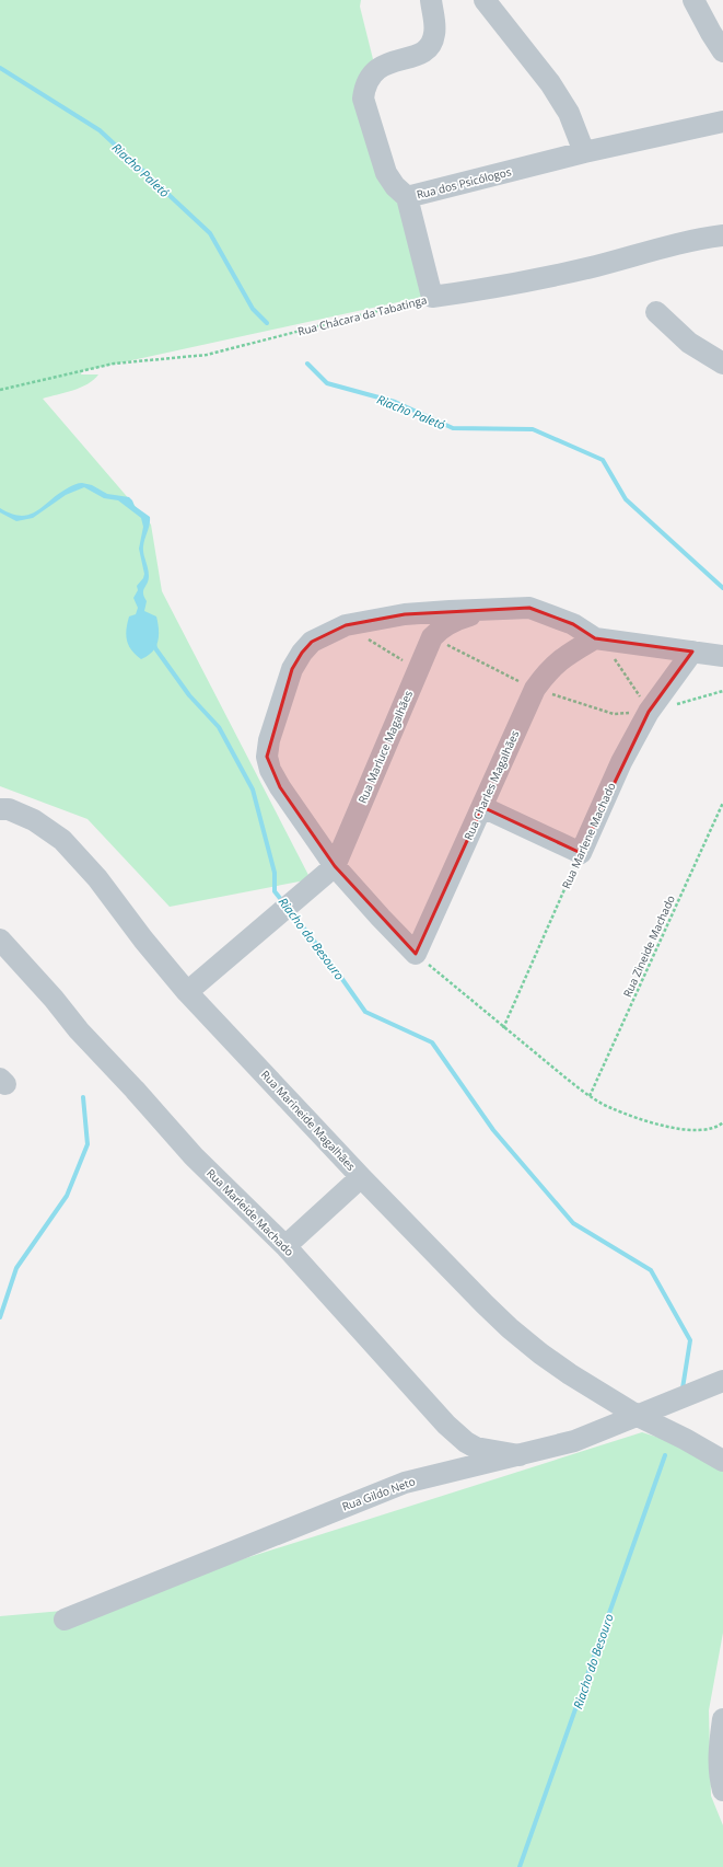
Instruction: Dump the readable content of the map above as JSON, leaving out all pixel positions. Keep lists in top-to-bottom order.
{
  "streets": {
    "street": [
      "Rua dos Psicólogos",
      "Rua Chácara da Tabatinga",
      "Rua Marluce Magalhães",
      "Rua Charles Magalhães",
      "Rua Marlene Machado",
      "Rua Marineide Magalhães",
      "Rua Marleide Machado",
      "Rua Gildo Neto"
    ],
    "path": ["Rua Zineide Machado"]
  },
  "crossings": [
    ["Rua Marluce Magalhães", "Rua Marineide Magalhães"],
    ["Rua Marineide Magalhães", "Rua Gildo Neto"],
    ["Rua Marleide Machado", "Rua Gildo Neto"]
  ],
  "water": ["Riacho Paletó", "Riacho do Besouro"]
}
